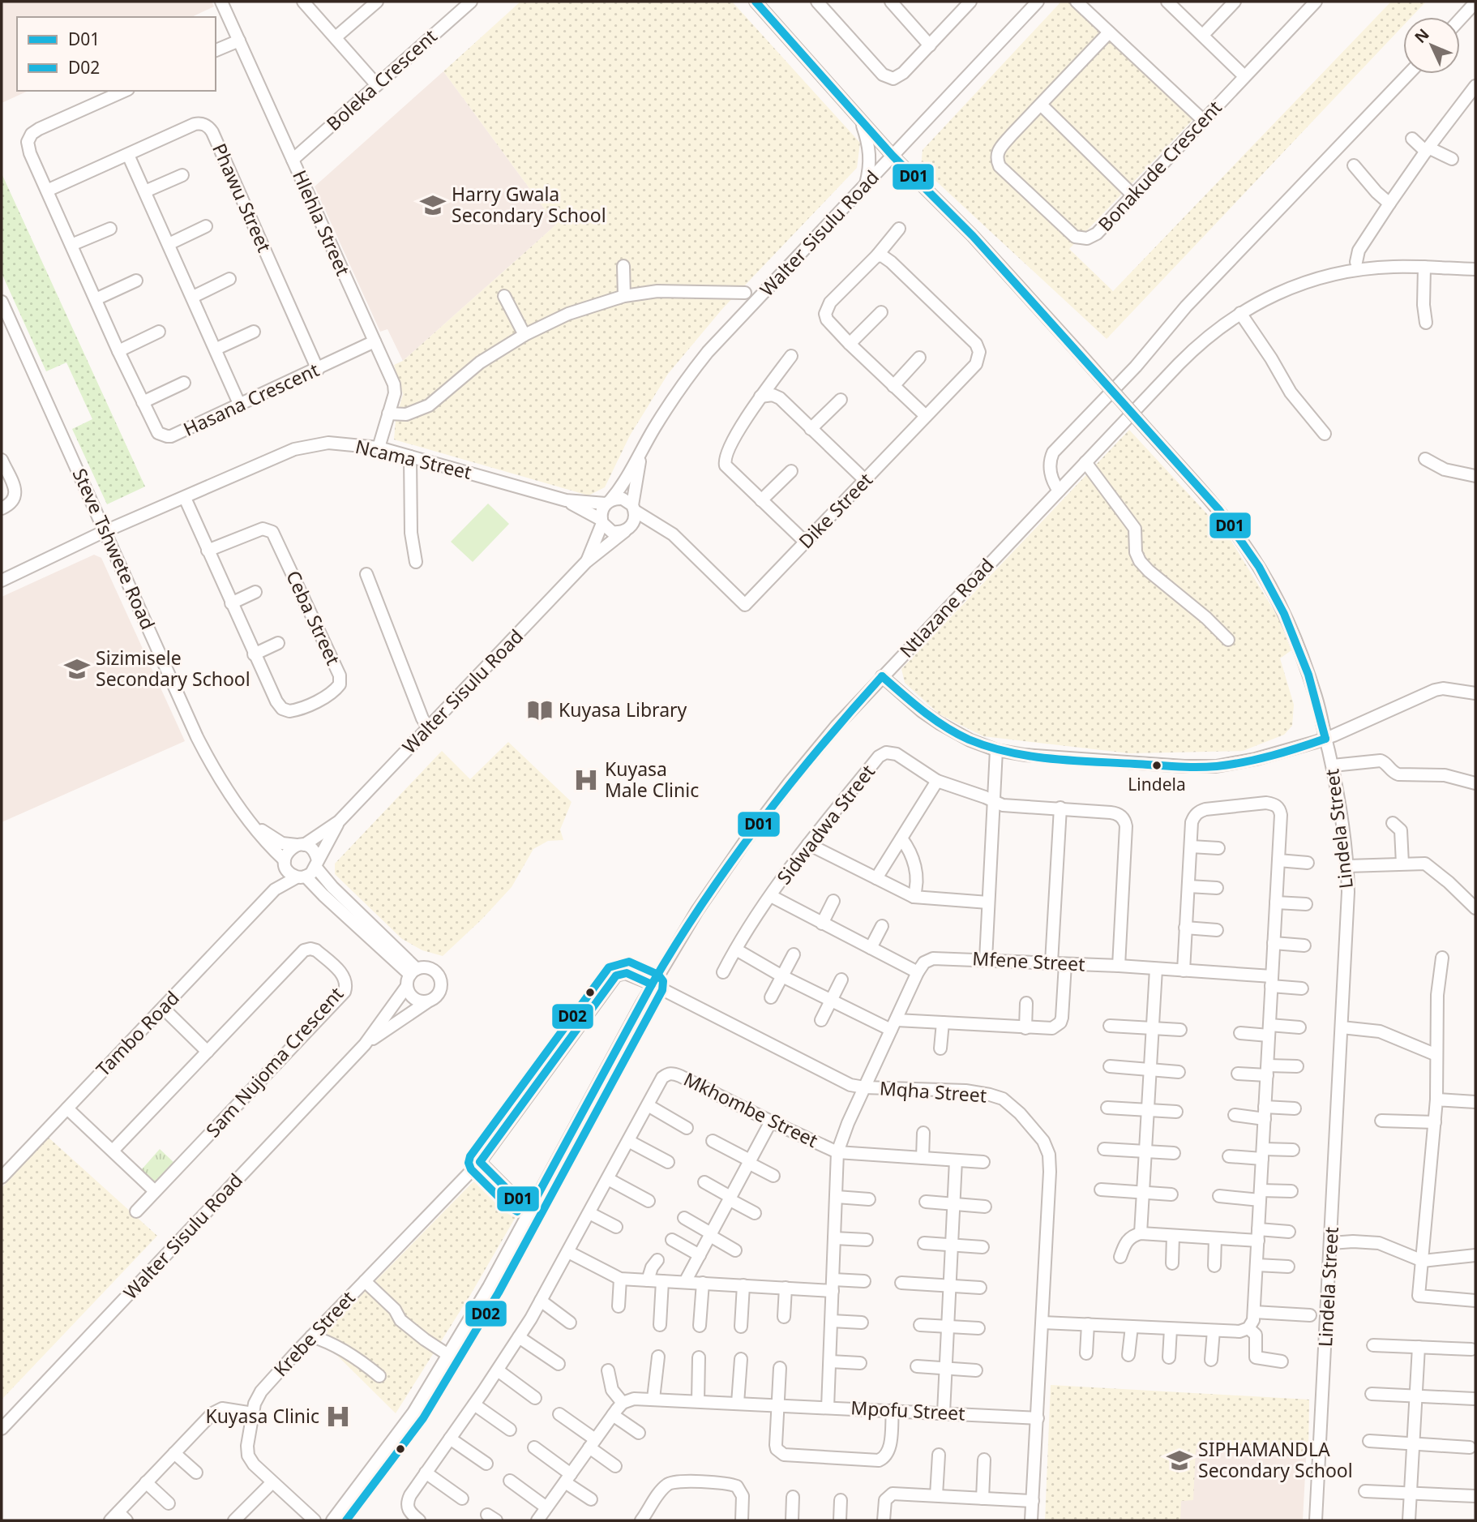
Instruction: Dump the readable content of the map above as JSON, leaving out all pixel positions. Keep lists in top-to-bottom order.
{
  "streets": {
    "street": [
      "Boleka Crescent",
      "Bonakude Crescent",
      "Phawu Street",
      "Hlehla Street",
      "Walter Sisulu Road",
      "Hasana Crescent",
      "Ncama Street",
      "Dike Street",
      "Steve Tshwete Road",
      "Ntlazane Road",
      "Ceba Street",
      "Sidwadwa Street",
      "Lindela Street",
      "Mfene Street",
      "Tambo Road",
      "Sam Nujoma Crescent",
      "Mqha Street",
      "Mkhombe Street",
      "Krebe Street",
      "Mpofu Street"
    ]
  },
  "crossings": [
    ["Boleka Crescent", "Hlehla Street"],
    ["Phawu Street", "Hasana Crescent"],
    ["Hlehla Street", "Hasana Crescent"],
    ["Hlehla Street", "Ncama Street"],
    ["Walter Sisulu Road", "Ncama Street"],
    ["Walter Sisulu Road", "Steve Tshwete Road"],
    ["Walter Sisulu Road", "Lindela Street"],
    ["Walter Sisulu Road", "Tambo Road"],
    ["Ncama Street", "Steve Tshwete Road"],
    ["Ncama Street", "Ceba Street"],
    ["Steve Tshwete Road", "Tambo Road"],
    ["Ntlazane Road", "Mqha Street"],
    ["Ntlazane Road", "Krebe Street"],
    ["Sidwadwa Street", "Mfene Street"],
    ["Mqha Street", "Krebe Street"],
    ["Mqha Street", "Mpofu Street"]
  ],
  "places": {
    "school or university": ["Harry Gwala Secondary School", "Sizimisele Secondary School", "SIPHAMANDLA Secondary School"],
    "library": ["Kuyasa Library"],
    "other": ["Lindela"],
    "hospital": ["Kuyasa Male Clinic", "Kuyasa Clinic"]
  },
  "lines": ["transit line D01", "transit line D02"],
  "legend": ["D01", "D02"],
  "north": "top left"
}
